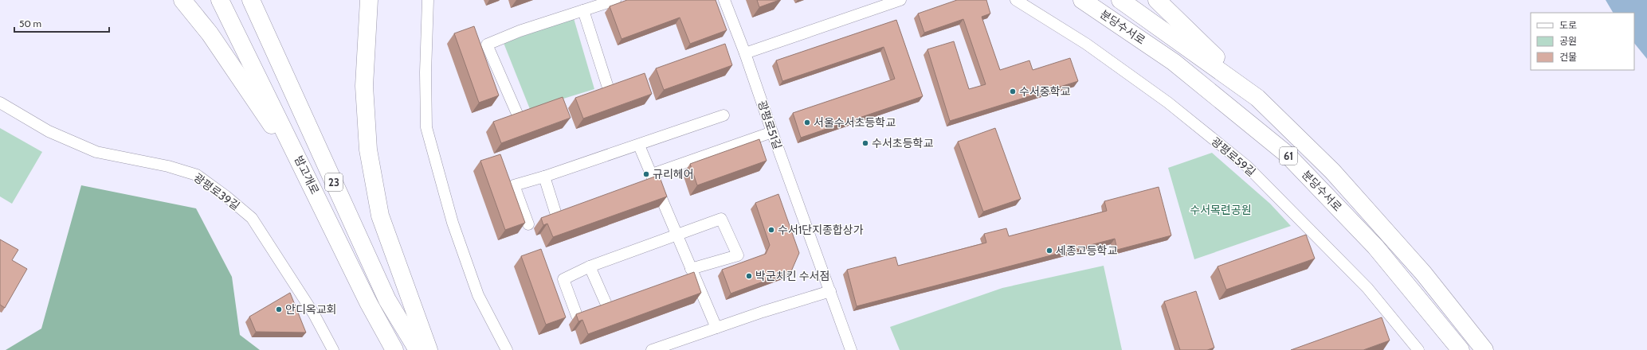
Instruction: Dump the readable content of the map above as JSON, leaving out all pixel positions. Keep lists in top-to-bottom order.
{
  "streets": {
    "main road": [
      "분당수서로",
      "61",
      "밤고개로",
      "23"
    ],
    "street": ["광평로51길", "광평로59길", "광평로39길"]
  },
  "crossings": [
    ["밤고개로", "23"]
  ],
  "parks": ["수서목련공원"],
  "places": [
    "수서중학교",
    "서울수서초등학교",
    "수서초등학교",
    "규리헤어",
    "수서1단지종합상가",
    "세종고등학교",
    "박군치킨 수서점",
    "안디옥교회"
  ],
  "legend": ["도로", "공원", "건물"],
  "scale_bar": "50 m"
}
